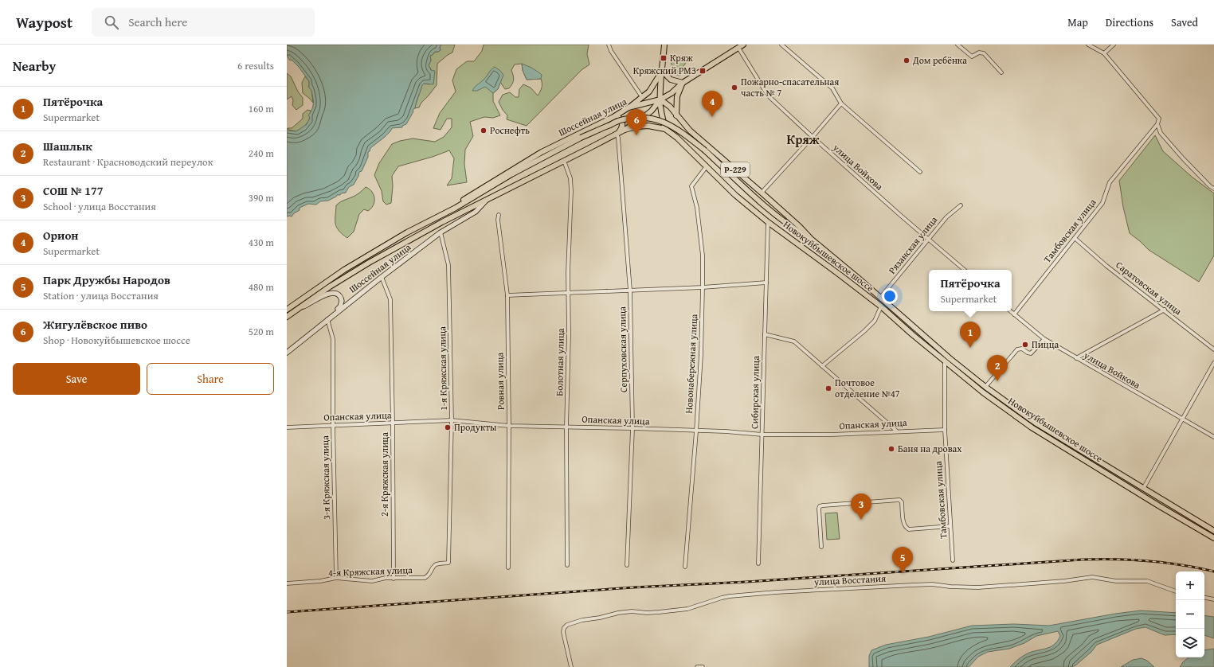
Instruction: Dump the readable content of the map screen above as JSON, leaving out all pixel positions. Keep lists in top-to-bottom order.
{
  "streets": {
    "main road": ["Шоссейная улица", "Р-229", "Новокуйбышевское шоссе"],
    "street": [
      "улица Войкова",
      "Тамбовская улица",
      "Рязанская улица",
      "Саратовская улица",
      "Серпуховская улица",
      "Болотная улица",
      "Новонабережная улица",
      "1-я Кряжская улица",
      "Ровная улица",
      "Сибирская улица",
      "Опанская улица",
      "2-я Кряжская улица",
      "3-я Кряжская улица",
      "4-я Кряжская улица",
      "улица Восстания"
    ]
  },
  "crossings": [
    ["Шоссейная улица", "Новокуйбышевское шоссе"],
    ["Шоссейная улица", "Серпуховская улица"],
    ["Шоссейная улица", "Болотная улица"],
    ["Шоссейная улица", "1-я Кряжская улица"],
    ["Шоссейная улица", "2-я Кряжская улица"],
    ["Шоссейная улица", "3-я Кряжская улица"],
    ["улица Войкова", "Тамбовская улица"],
    ["улица Войкова", "Рязанская улица"],
    ["Тамбовская улица", "Новокуйбышевское шоссе"],
    ["Тамбовская улица", "Саратовская улица"],
    ["Тамбовская улица", "Опанская улица"],
    ["Рязанская улица", "Новокуйбышевское шоссе"],
    ["Новокуйбышевское шоссе", "Новонабережная улица"],
    ["Новокуйбышевское шоссе", "Сибирская улица"],
    ["Серпуховская улица", "Опанская улица"],
    ["Болотная улица", "Опанская улица"],
    ["Новонабережная улица", "Опанская улица"],
    ["1-я Кряжская улица", "Опанская улица"],
    ["1-я Кряжская улица", "4-я Кряжская улица"],
    ["Ровная улица", "Опанская улица"],
    ["Сибирская улица", "Опанская улица"],
    ["Опанская улица", "2-я Кряжская улица"],
    ["Опанская улица", "3-я Кряжская улица"],
    ["2-я Кряжская улица", "4-я Кряжская улица"],
    ["3-я Кряжская улица", "4-я Кряжская улица"]
  ],
  "districts": ["Кряж"],
  "places": {
    "transit": ["Кряж", "Кряжский РМЗ"],
    "other": [
      "Дом ребёнка",
      "Пожарно-спасательная часть № 7",
      "Роснефть",
      "Пицца",
      "Почтовое отделение №47",
      "Продукты",
      "Баня на дровах"
    ]
  },
  "page": {
    "header": "Waypost",
    "search": "Search here",
    "nav": ["Map", "Directions", "Saved"],
    "heading": ["Nearby", "6 results"],
    "list": [
      {
        "mark": "1",
        "name": "Пятёрочка",
        "note": "Supermarket",
        "value": "160 m"
      },
      {
        "mark": "2",
        "name": "Шашлык",
        "note": "Restaurant · Красноводский переулок",
        "value": "240 m"
      },
      {
        "mark": "3",
        "name": "СОШ № 177",
        "note": "School · улица Восстания",
        "value": "390 m"
      },
      {
        "mark": "4",
        "name": "Орион",
        "note": "Supermarket",
        "value": "430 m"
      },
      {
        "mark": "5",
        "name": "Парк Дружбы Народов",
        "note": "Station · улица Восстания",
        "value": "480 m"
      },
      {
        "mark": "6",
        "name": "Жигулёвское пиво",
        "note": "Shop · Новокуйбышевское шоссе",
        "value": "520 m"
      }
    ],
    "pins": [
      "4",
      "6",
      "1",
      "2",
      "3",
      "5"
    ],
    "popup": ["Пятёрочка", "Supermarket"],
    "buttons": ["Save", "Share"],
    "map_buttons": ["+", "−"]
  }
}
